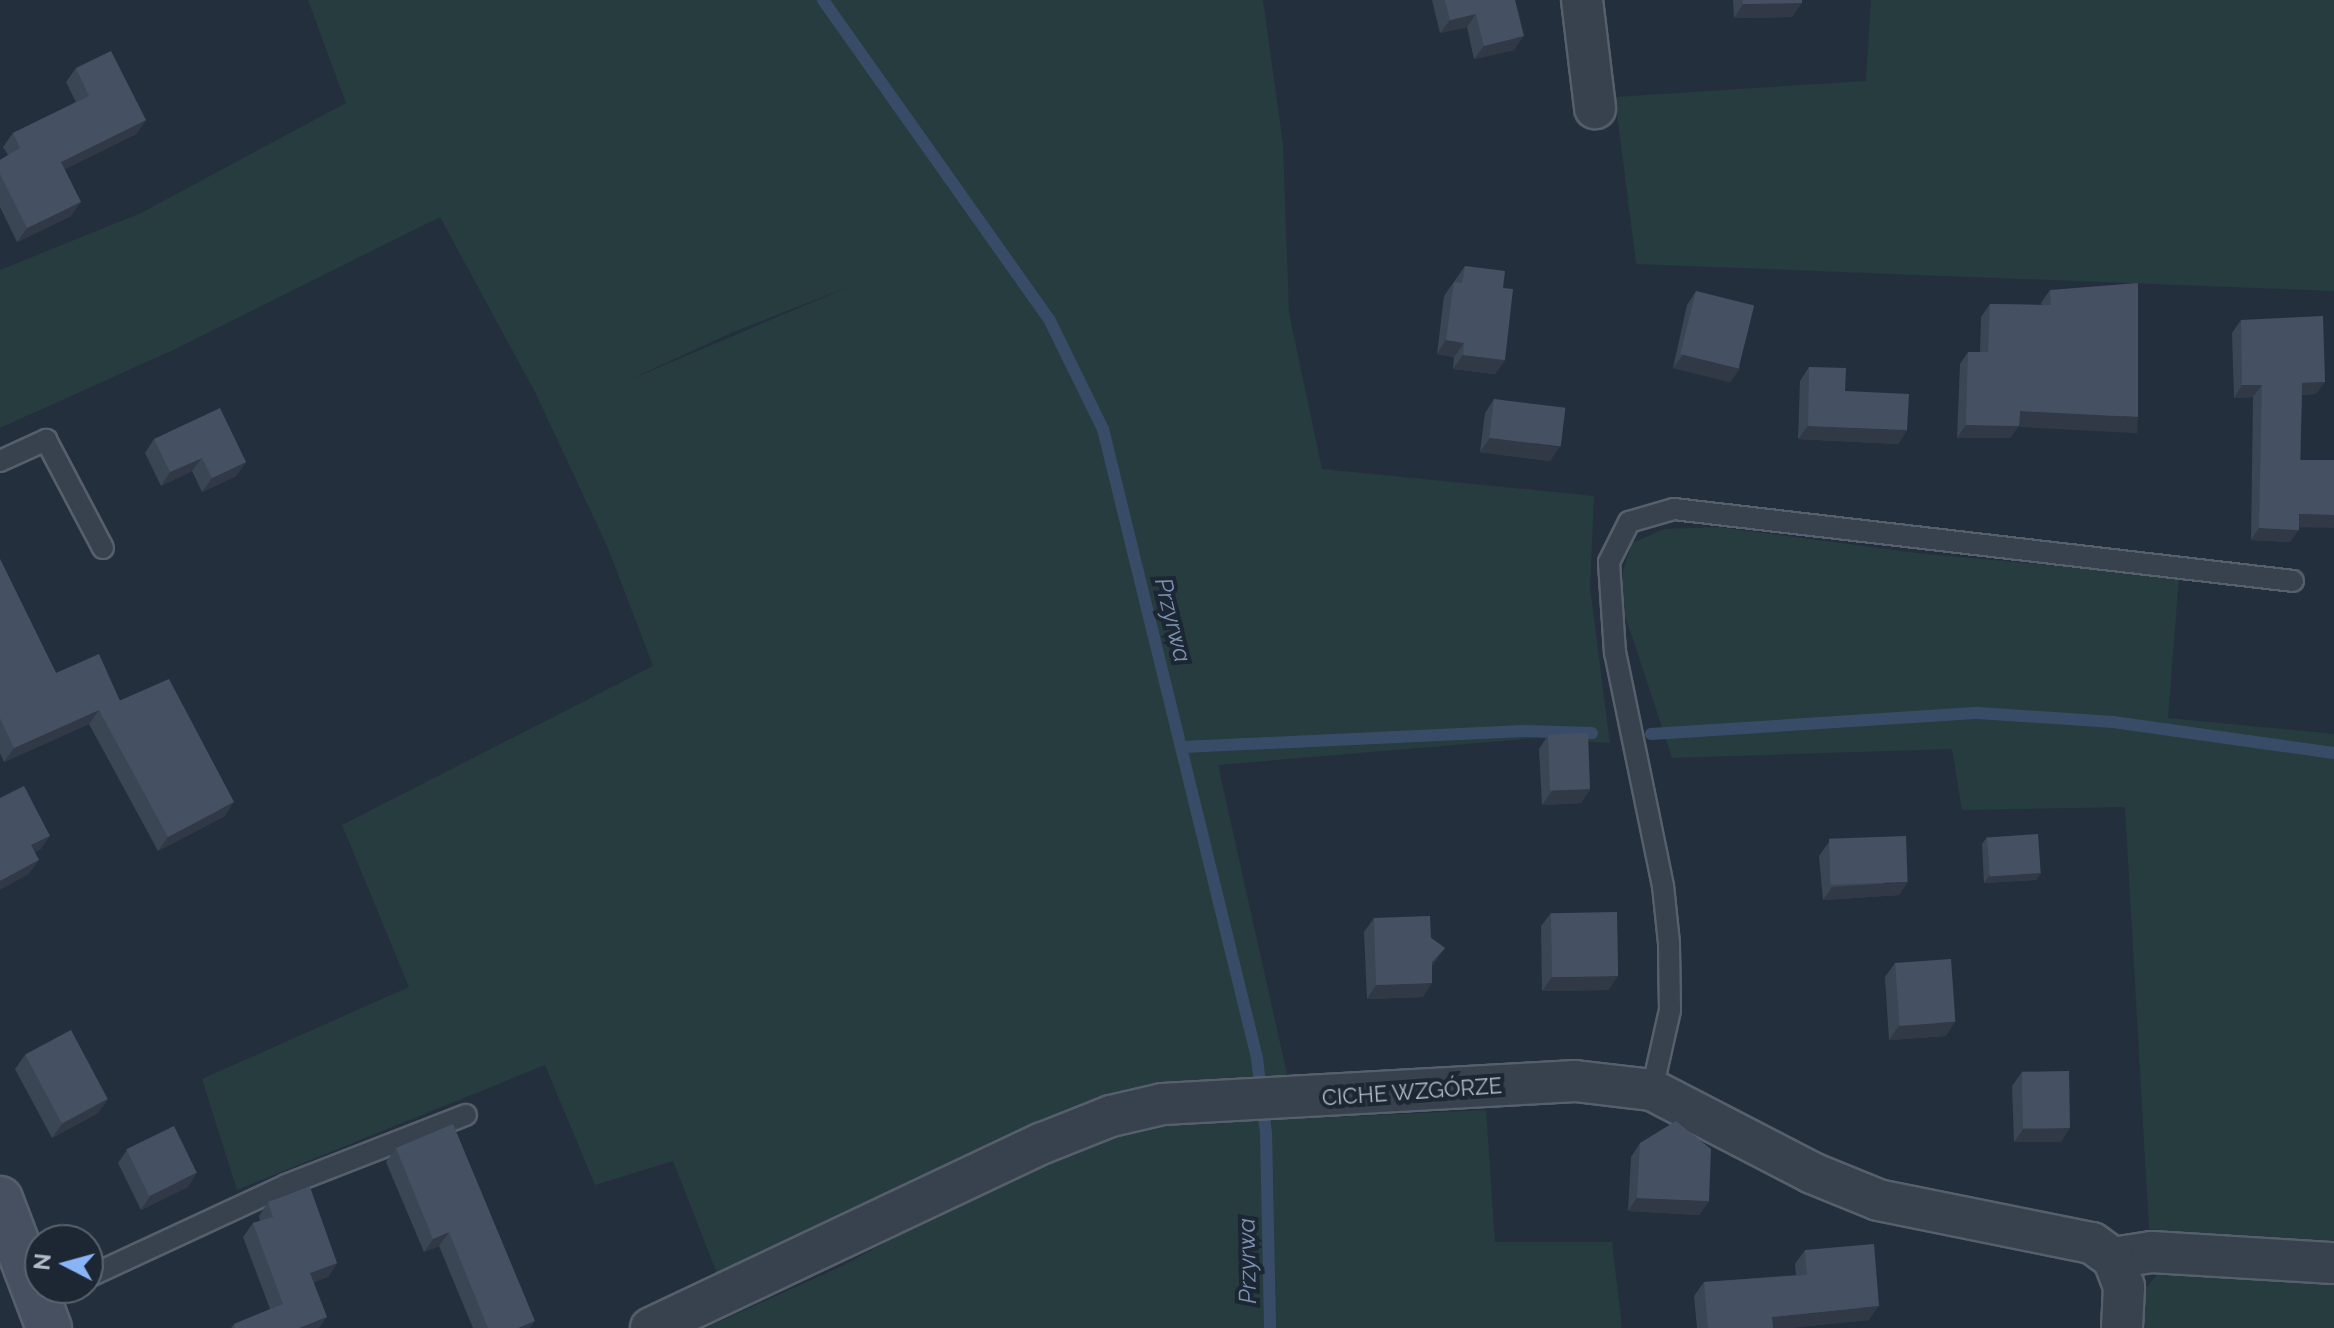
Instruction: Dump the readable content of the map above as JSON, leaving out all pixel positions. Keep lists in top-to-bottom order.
{
  "streets": {
    "street": ["CICHE WZGÓRZE"]
  },
  "water": ["Przyrwa"],
  "north": "left"
}
